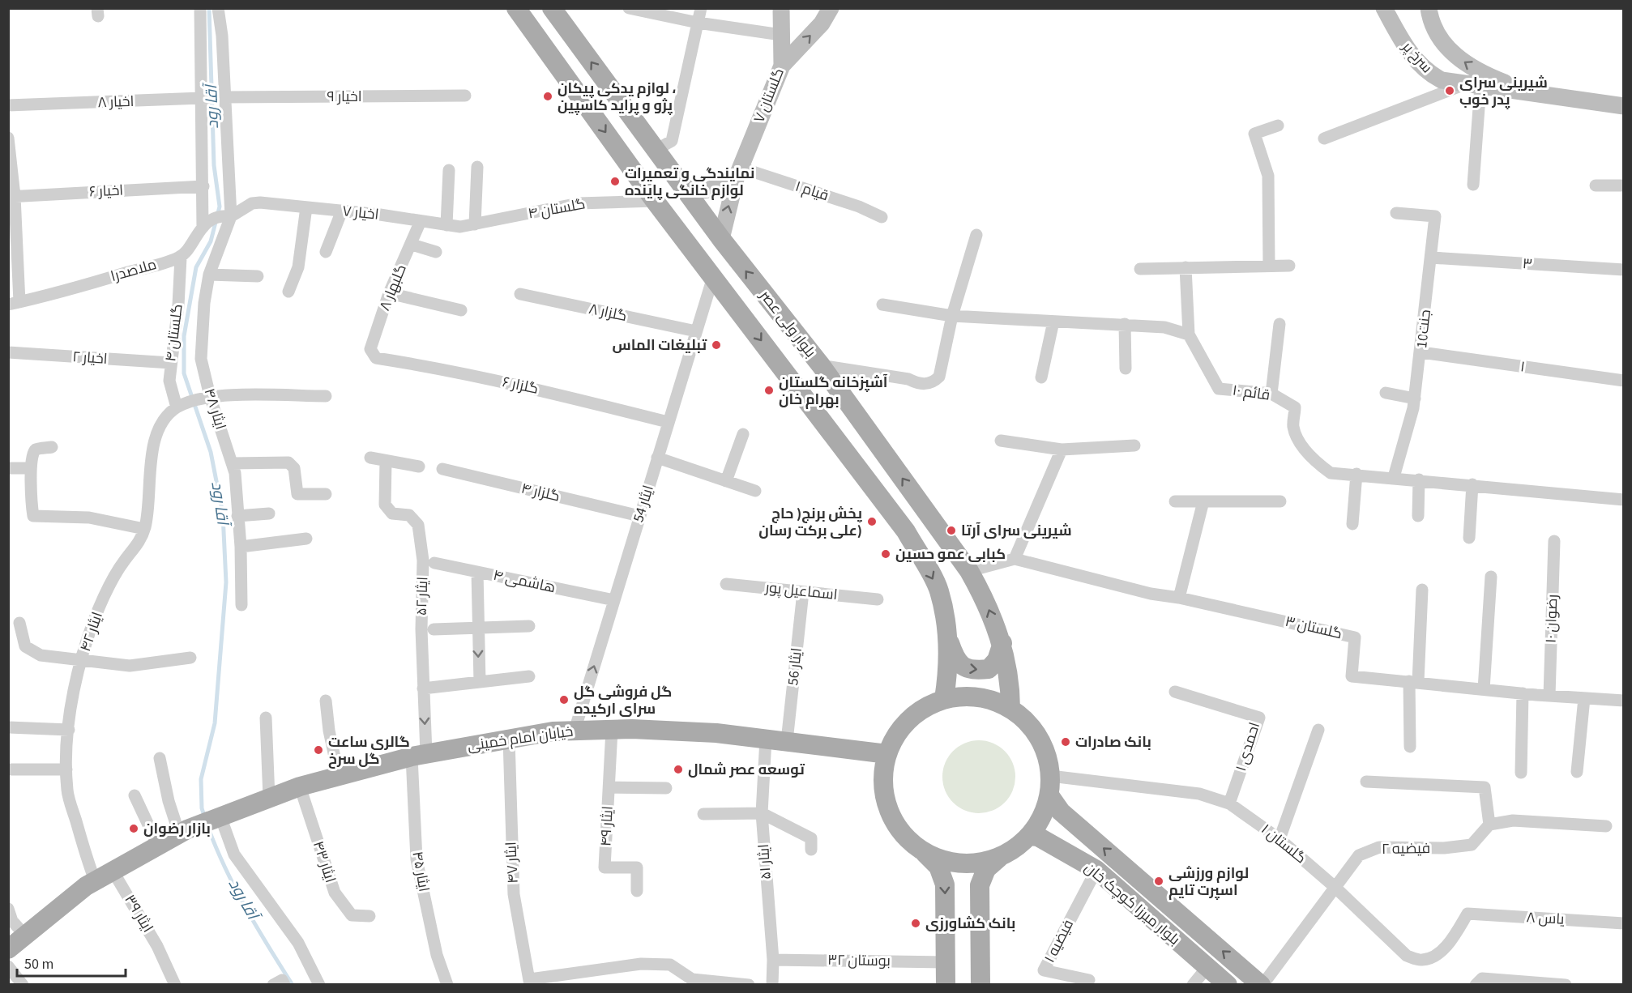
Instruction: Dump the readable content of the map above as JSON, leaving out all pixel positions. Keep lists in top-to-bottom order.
{
  "streets": {
    "main road": [
      "سرخ پر",
      "گلستان ۷",
      "بلوار ولی عصر",
      "خیابان امام خمینی",
      "بلوار میرزا کوچک خان"
    ],
    "street": [
      "اخیار ۹",
      "اخیار ۸",
      "اخیار ۶",
      "قیام ۱",
      "گلستان ۴",
      "اخیار ۷",
      "۳",
      "ملاصدرا",
      "گلبهار ۸",
      "گلزار ۸",
      "جنت10",
      "اخیار ۲",
      "۱",
      "گلزار ۶",
      "قائم ۱۰",
      "ایثار ۴۸",
      "گلزار ۴",
      "ایثار 54",
      "هاشمی ۴",
      "اسماعیل پور",
      "ایثار ۵۲",
      "رضوان ۱۰",
      "گلستان ۳",
      "ایثار ۴۲",
      "ایثار 56",
      "احمدی ۱",
      "ایثار ۴۹",
      "گلستان ۱",
      "فیضیه ۲",
      "ایثار ۴۳",
      "ایثار ۵۱",
      "ایثار ۴۷",
      "ایثار ۴۵",
      "ایثار ۳۹",
      "یاس ۸",
      "فیضیه ۱",
      "بوستان ۳۲"
    ]
  },
  "crossings": [
    ["گلستان ۷", "قیام ۱"],
    ["گلستان ۷", "بلوار ولی عصر"],
    ["اخیار ۹", "اخیار ۸"],
    ["اخیار ۶", "ملاصدرا"],
    ["گلستان ۴", "اخیار ۷"],
    ["گلستان ۴", "ملاصدرا"],
    ["گلستان ۴", "بلوار ولی عصر"],
    ["گلستان ۴", "اخیار ۲"],
    ["گلستان ۴", "ایثار ۴۲"],
    ["اخیار ۷", "گلبهار ۸"],
    ["اخیار ۷", "ایثار ۴۸"],
    ["۳", "جنت10"],
    ["گلبهار ۸", "گلزار ۶"],
    ["گلزار ۸", "ایثار 54"],
    ["بلوار ولی عصر", "ایثار 54"],
    ["بلوار ولی عصر", "گلستان ۳"],
    ["بلوار ولی عصر", "خیابان امام خمینی"],
    ["بلوار ولی عصر", "گلستان ۱"],
    ["بلوار ولی عصر", "بلوار میرزا کوچک خان"],
    ["جنت10", "۱"],
    ["جنت10", "قائم ۱۰"],
    ["گلزار ۶", "ایثار 54"],
    ["گلزار ۴", "ایثار 54"],
    ["ایثار 54", "هاشمی ۴"],
    ["ایثار 54", "خیابان امام خمینی"],
    ["اسماعیل پور", "ایثار 56"],
    ["ایثار ۵۲", "خیابان امام خمینی"],
    ["ایثار ۵۲", "ایثار ۴۵"],
    ["رضوان ۱۰", "گلستان ۳"],
    ["ایثار 56", "خیابان امام خمینی"],
    ["خیابان امام خمینی", "ایثار ۴۹"],
    ["خیابان امام خمینی", "گلستان ۱"],
    ["خیابان امام خمینی", "ایثار ۴۳"],
    ["خیابان امام خمینی", "ایثار ۵۱"],
    ["خیابان امام خمینی", "ایثار ۴۷"],
    ["خیابان امام خمینی", "ایثار ۴۵"],
    ["خیابان امام خمینی", "بلوار میرزا کوچک خان"],
    ["احمدی ۱", "گلستان ۱"],
    ["گلستان ۱", "فیضیه ۲"],
    ["گلستان ۱", "بلوار میرزا کوچک خان"],
    ["گلستان ۱", "یاس ۸"],
    ["فیضیه ۲", "بلوار میرزا کوچک خان"],
    ["ایثار ۵۱", "بوستان ۳۲"],
    ["بلوار میرزا کوچک خان", "فیضیه ۱"]
  ],
  "water": ["آقا رود"],
  "places": [
    "شیرینی سرای پدر خوب",
    "لوازم یدکی پیکان ، پژو و پراید کاسپین",
    "نمایندگی و تعمیرات لوازم خانگی پاینده",
    "تبلیغات الماس",
    "آشپزخانه گلستان بهرام خان",
    "پخش برنج( حاج علی برکت رسان)",
    "شیرینی سرای آرتا",
    "کبابی عمو حسین",
    "گل فروشی گل سرای ارکیده",
    "بانک صادرات",
    "گالری ساعت گل سرخ",
    "توسعه عصر شمال",
    "بازار رضوان",
    "لوازم ورزشی اسپرت تایم",
    "بانک کشاورزی"
  ],
  "scale_bar": "50 m"
}
